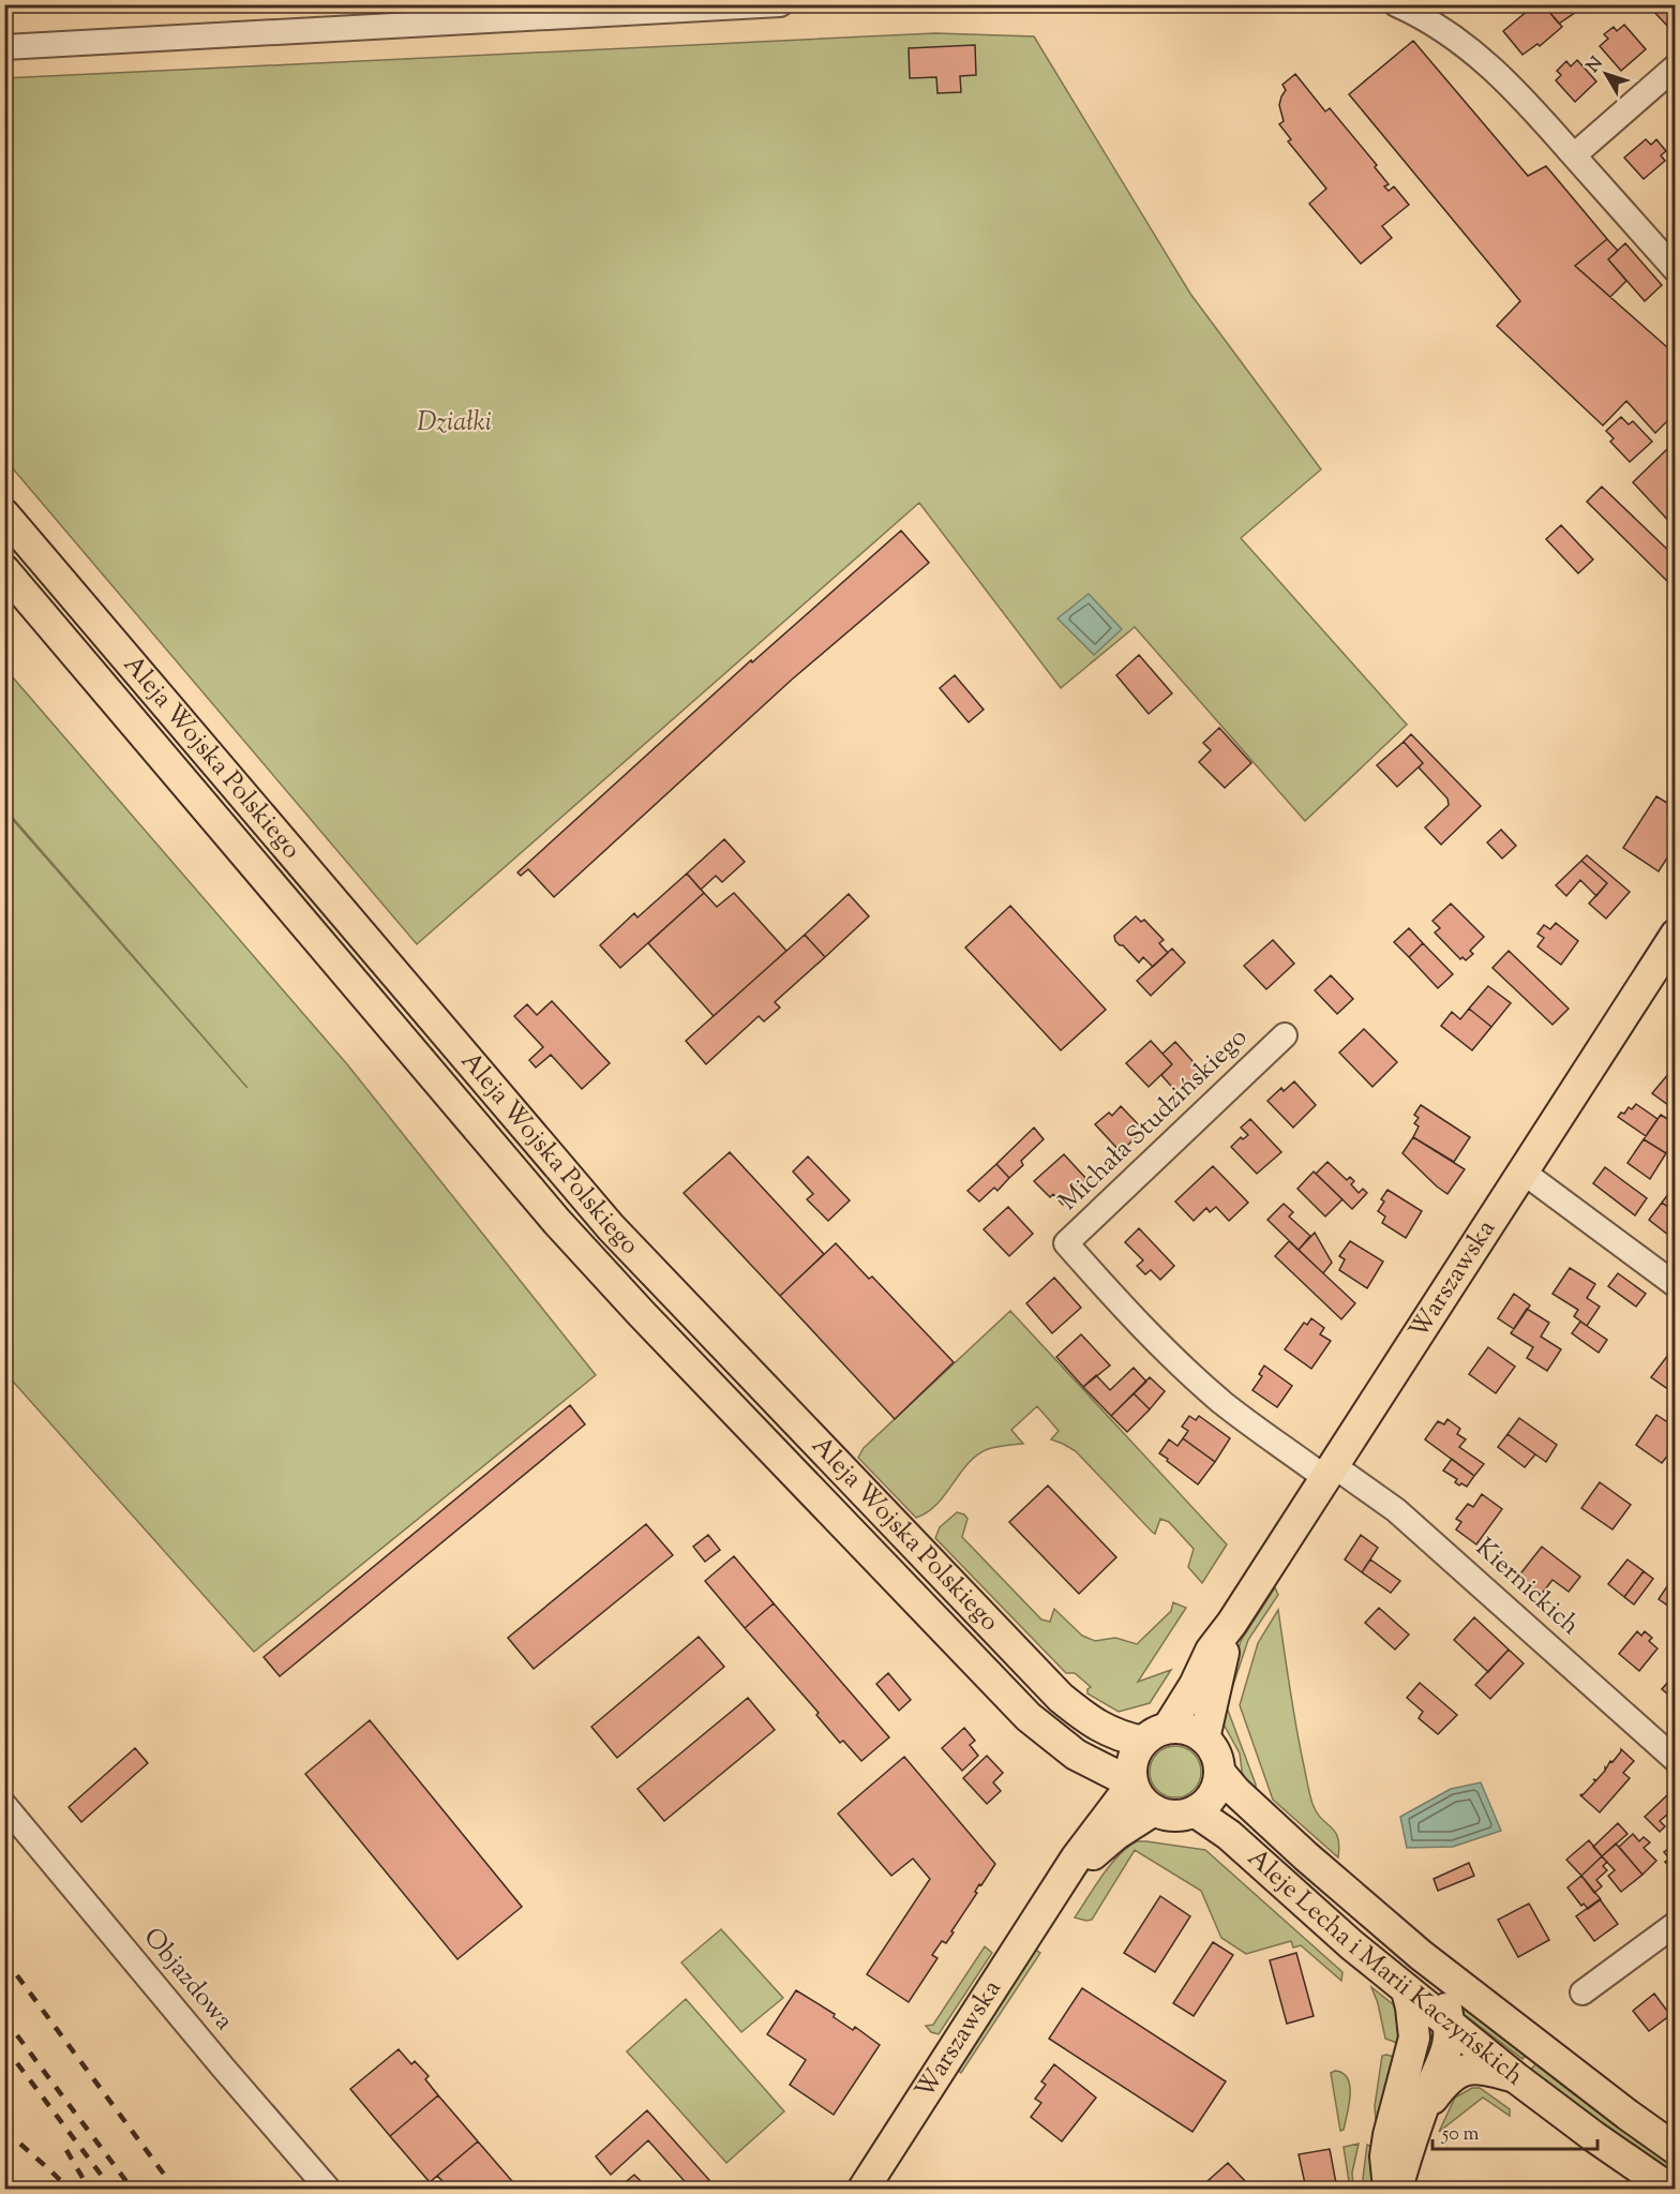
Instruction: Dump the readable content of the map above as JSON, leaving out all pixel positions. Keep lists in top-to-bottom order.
{
  "streets": {
    "main road": ["Aleja Wojska Polskiego", "Warszawska", "Aleje Lecha i Marii Kaczyńskich"],
    "street": ["Michała Studzińskiego", "Kiernickich", "Objazdowa"]
  },
  "crossings": [
    ["Aleja Wojska Polskiego", "Warszawska"],
    ["Aleja Wojska Polskiego", "Aleje Lecha i Marii Kaczyńskich"],
    ["Michała Studzińskiego", "Warszawska"],
    ["Michała Studzińskiego", "Kiernickich"],
    ["Warszawska", "Kiernickich"],
    ["Warszawska", "Aleje Lecha i Marii Kaczyńskich"]
  ],
  "parks": ["Działki"],
  "scale_bar": "50 m",
  "north": "top left"
}
